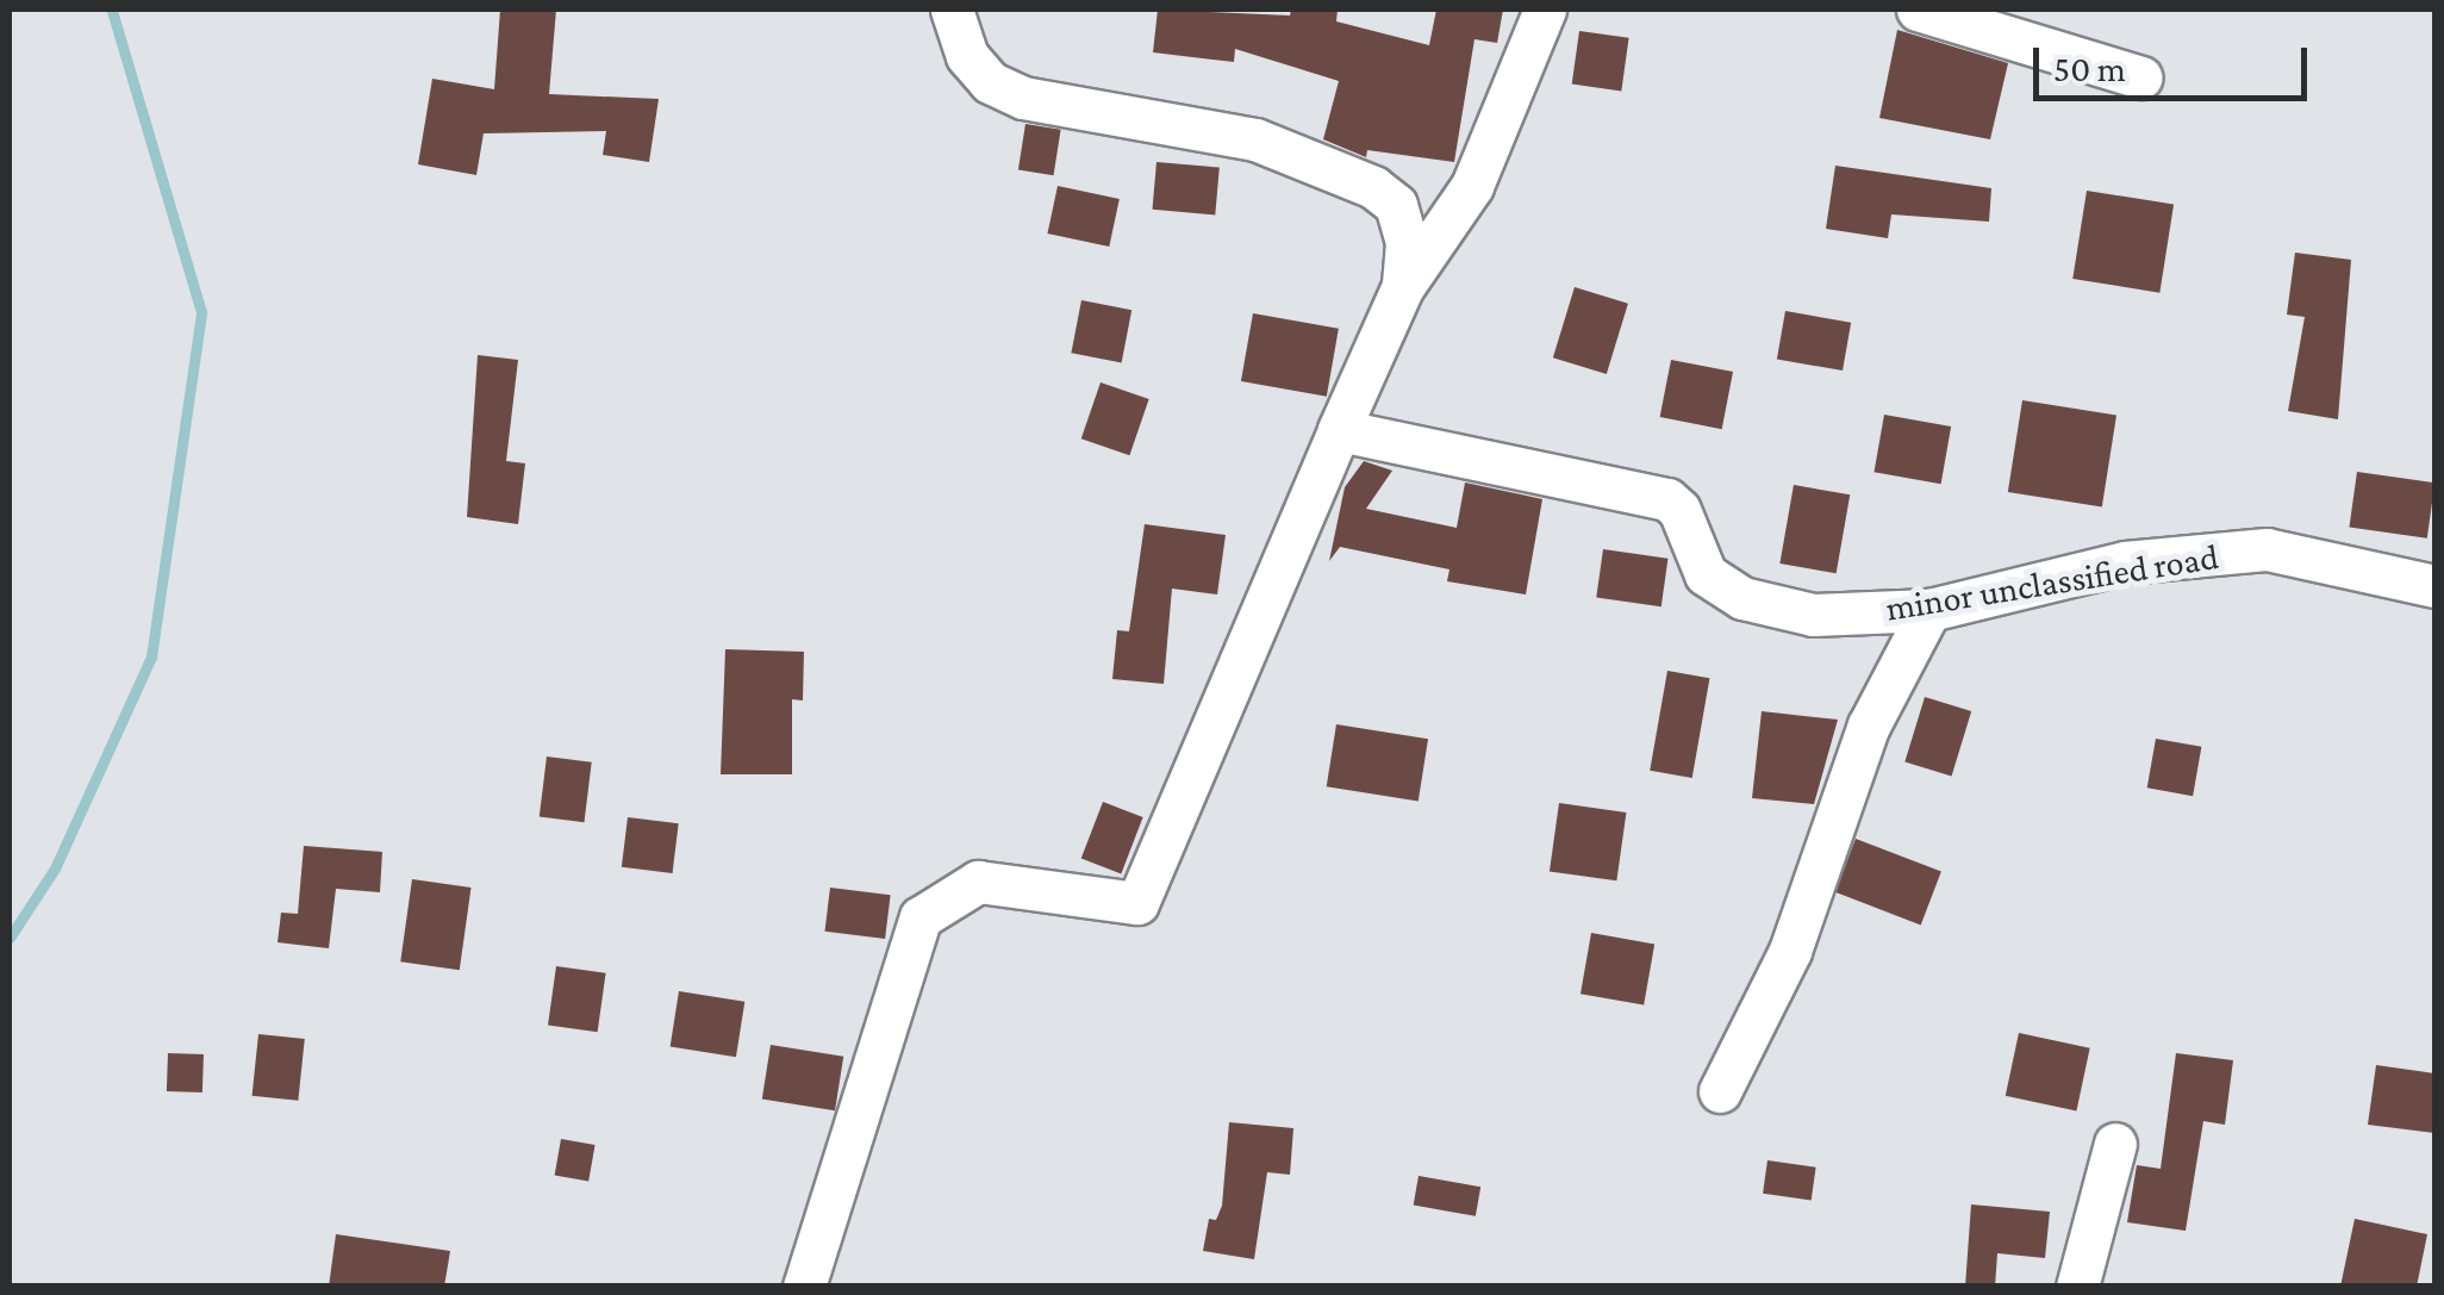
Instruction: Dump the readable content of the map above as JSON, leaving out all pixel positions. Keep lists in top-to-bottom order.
{
  "streets": {
    "street": ["minor unclassified road"]
  },
  "scale_bar": "50 m"
}
